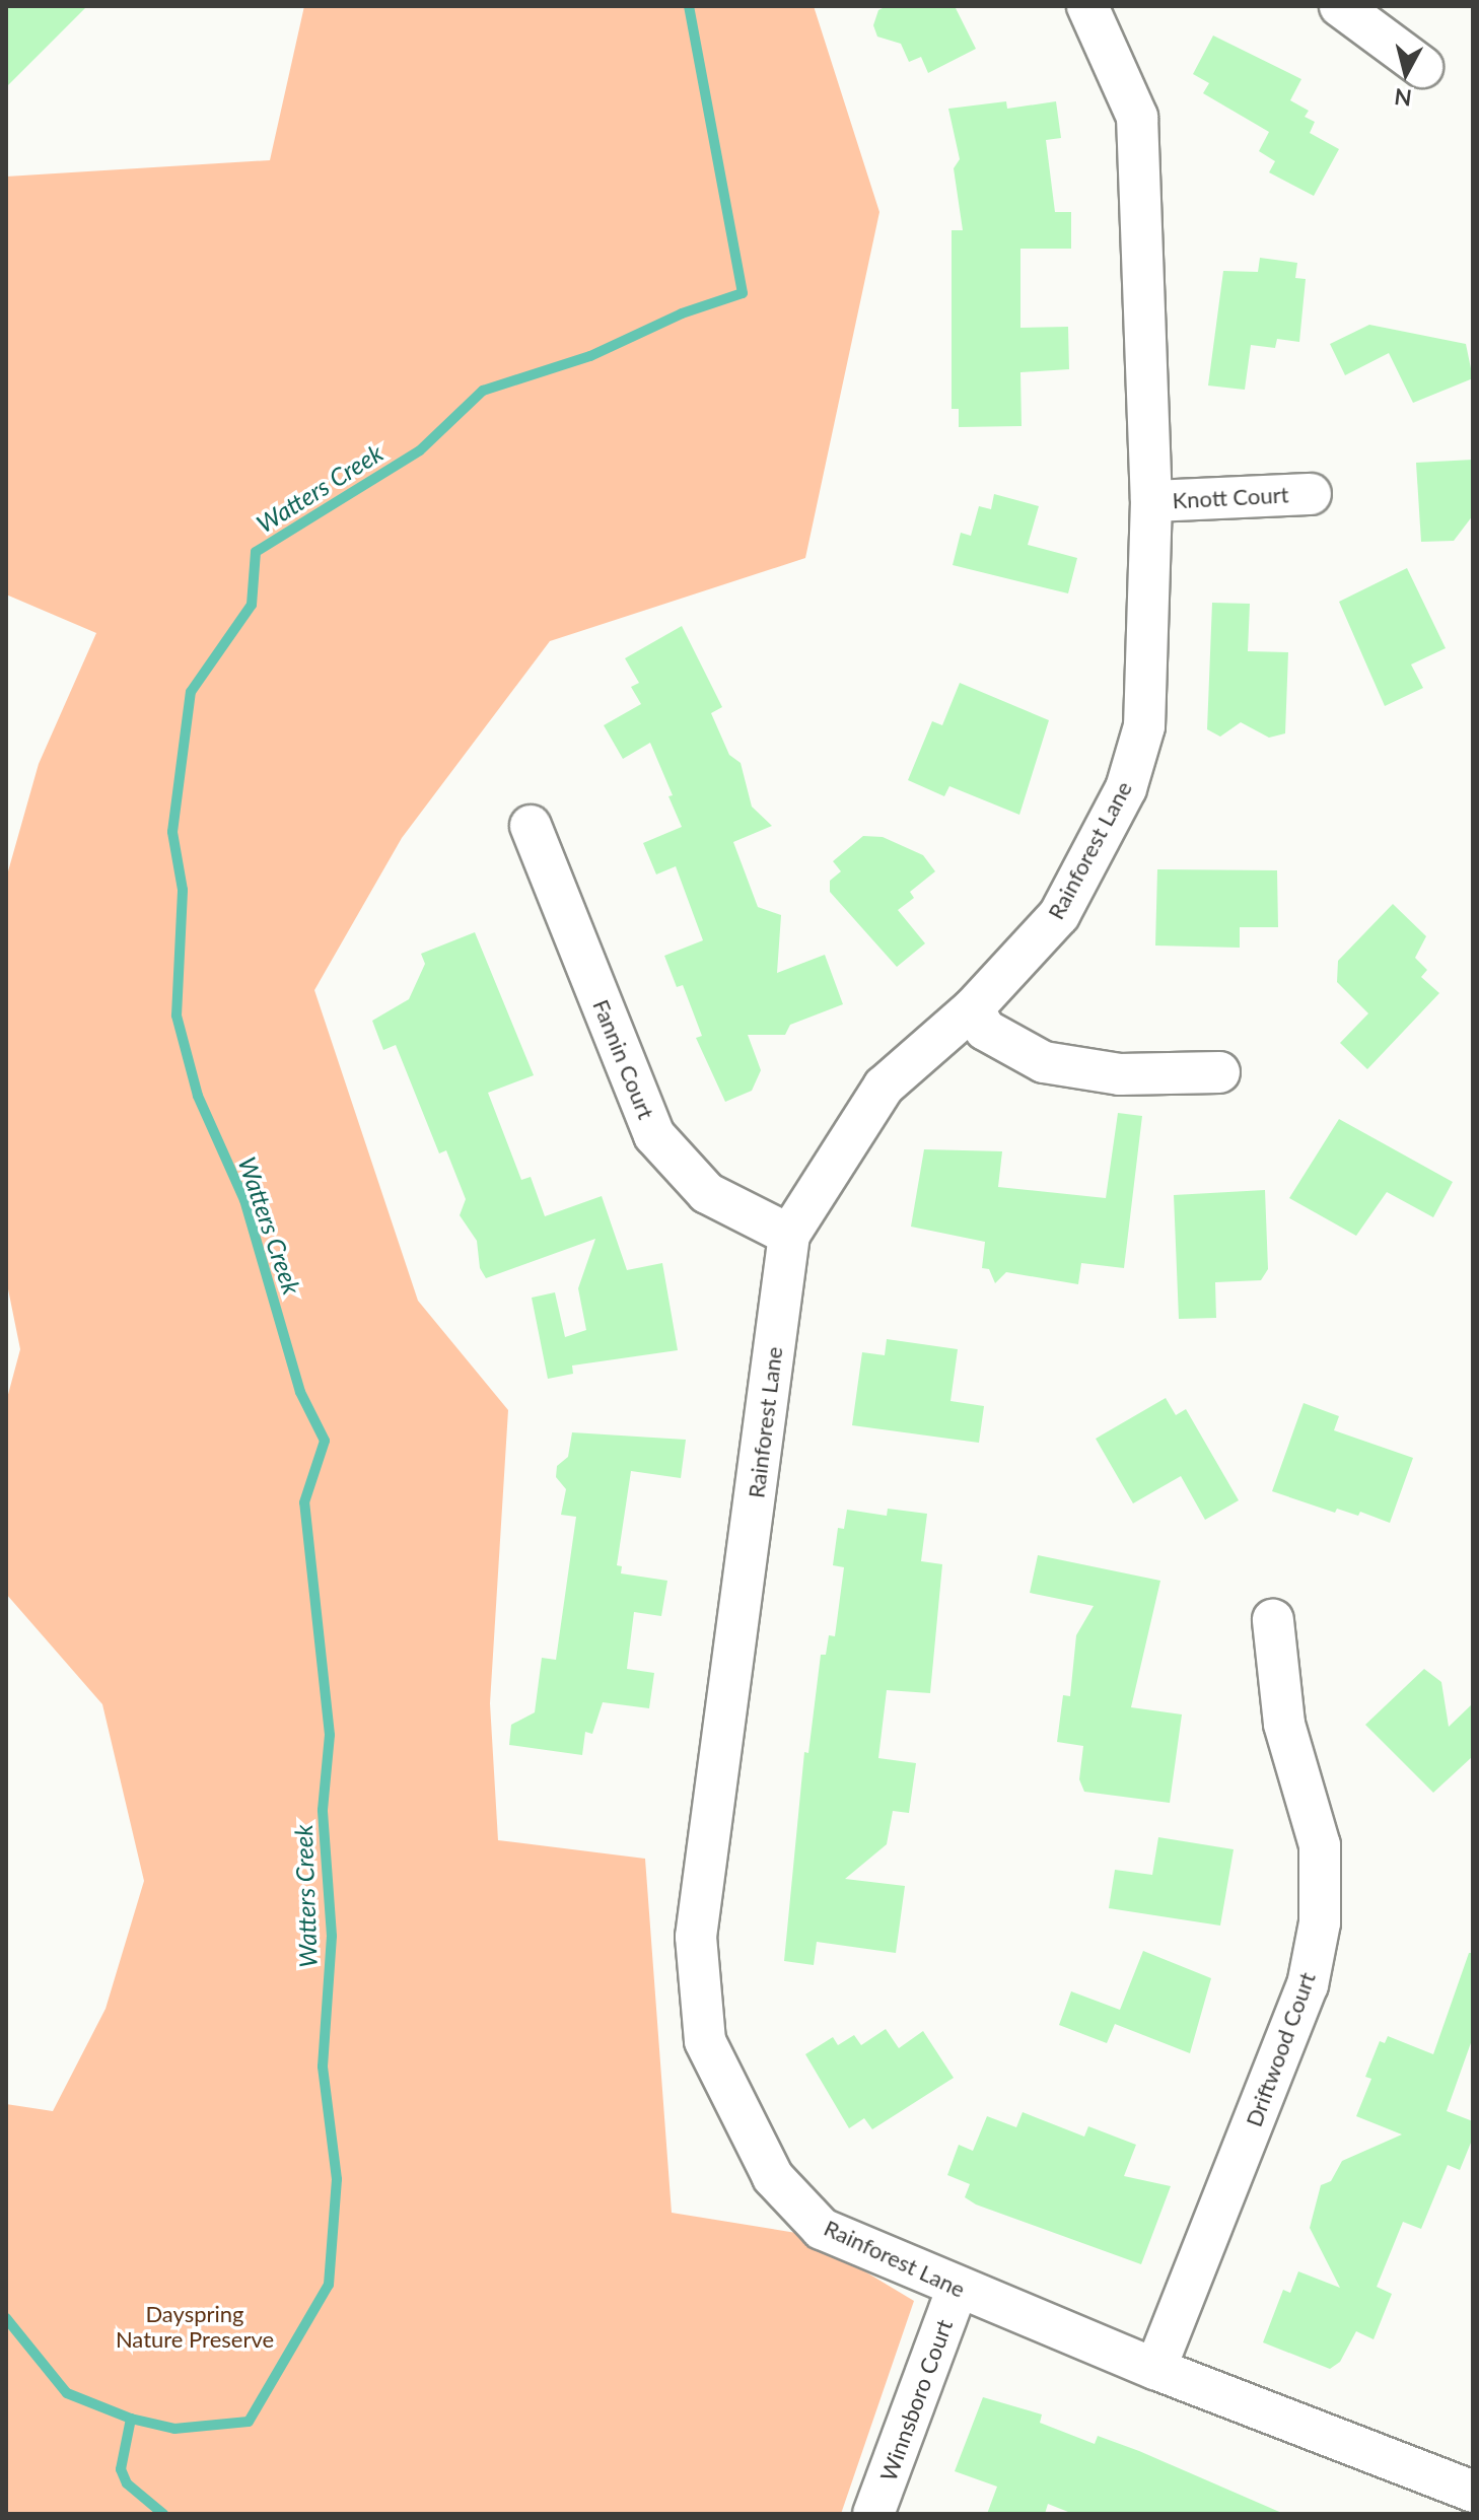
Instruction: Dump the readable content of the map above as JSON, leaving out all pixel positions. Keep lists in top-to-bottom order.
{
  "streets": {
    "street": [
      "Knott Court",
      "Rainforest Lane",
      "Fannin Court",
      "Driftwood Court",
      "Winnsboro Court"
    ]
  },
  "crossings": [
    ["Knott Court", "Rainforest Lane"],
    ["Rainforest Lane", "Fannin Court"],
    ["Rainforest Lane", "Driftwood Court"],
    ["Rainforest Lane", "Winnsboro Court"]
  ],
  "water": ["Watters Creek"],
  "parks": ["Dayspring Nature Preserve"],
  "north": "bottom"
}
